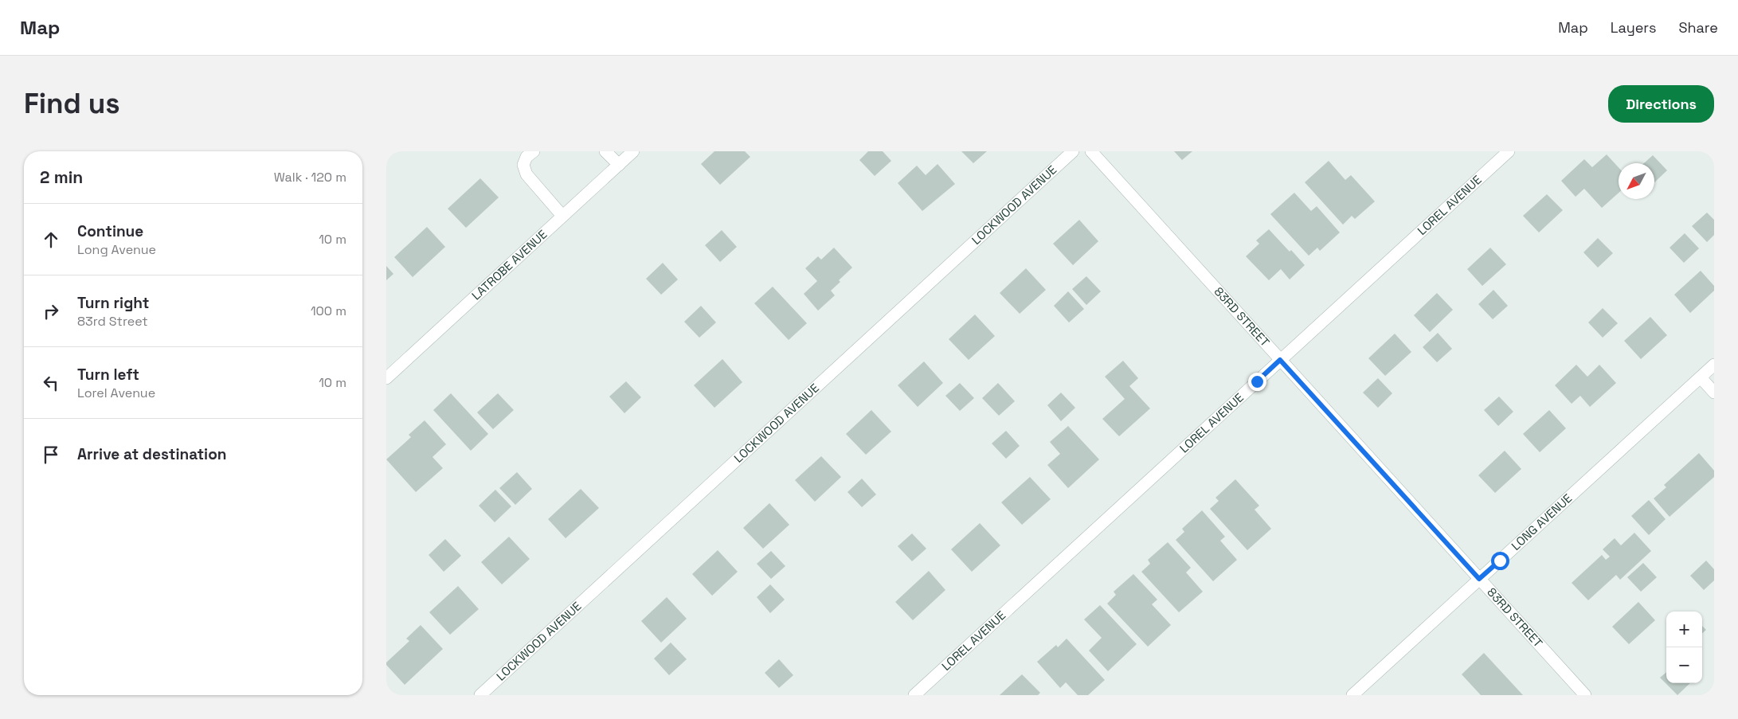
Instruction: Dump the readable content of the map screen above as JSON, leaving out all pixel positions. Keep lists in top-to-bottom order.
{
  "streets": {
    "street": [
      "LOCKWOOD AVENUE",
      "LOREL AVENUE",
      "LATROBE AVENUE",
      "83RD STREET",
      "LONG AVENUE"
    ]
  },
  "crossings": [
    ["LOREL AVENUE", "83RD STREET"],
    ["83RD STREET", "LONG AVENUE"]
  ],
  "north": "bottom left",
  "page": {
    "header": "Map",
    "nav": ["Map", "Layers", "Share"],
    "buttons": "Directions",
    "title": "Find us",
    "heading": ["2 min", "Walk · 120 m"],
    "list": [
      ["Continue", "Long Avenue", "10 m"],
      ["Turn right", "83rd Street", "100 m"],
      ["Turn left", "Lorel Avenue", "10 m"],
      "Arrive at destination"
    ],
    "map_buttons": ["+", "−"]
  }
}
